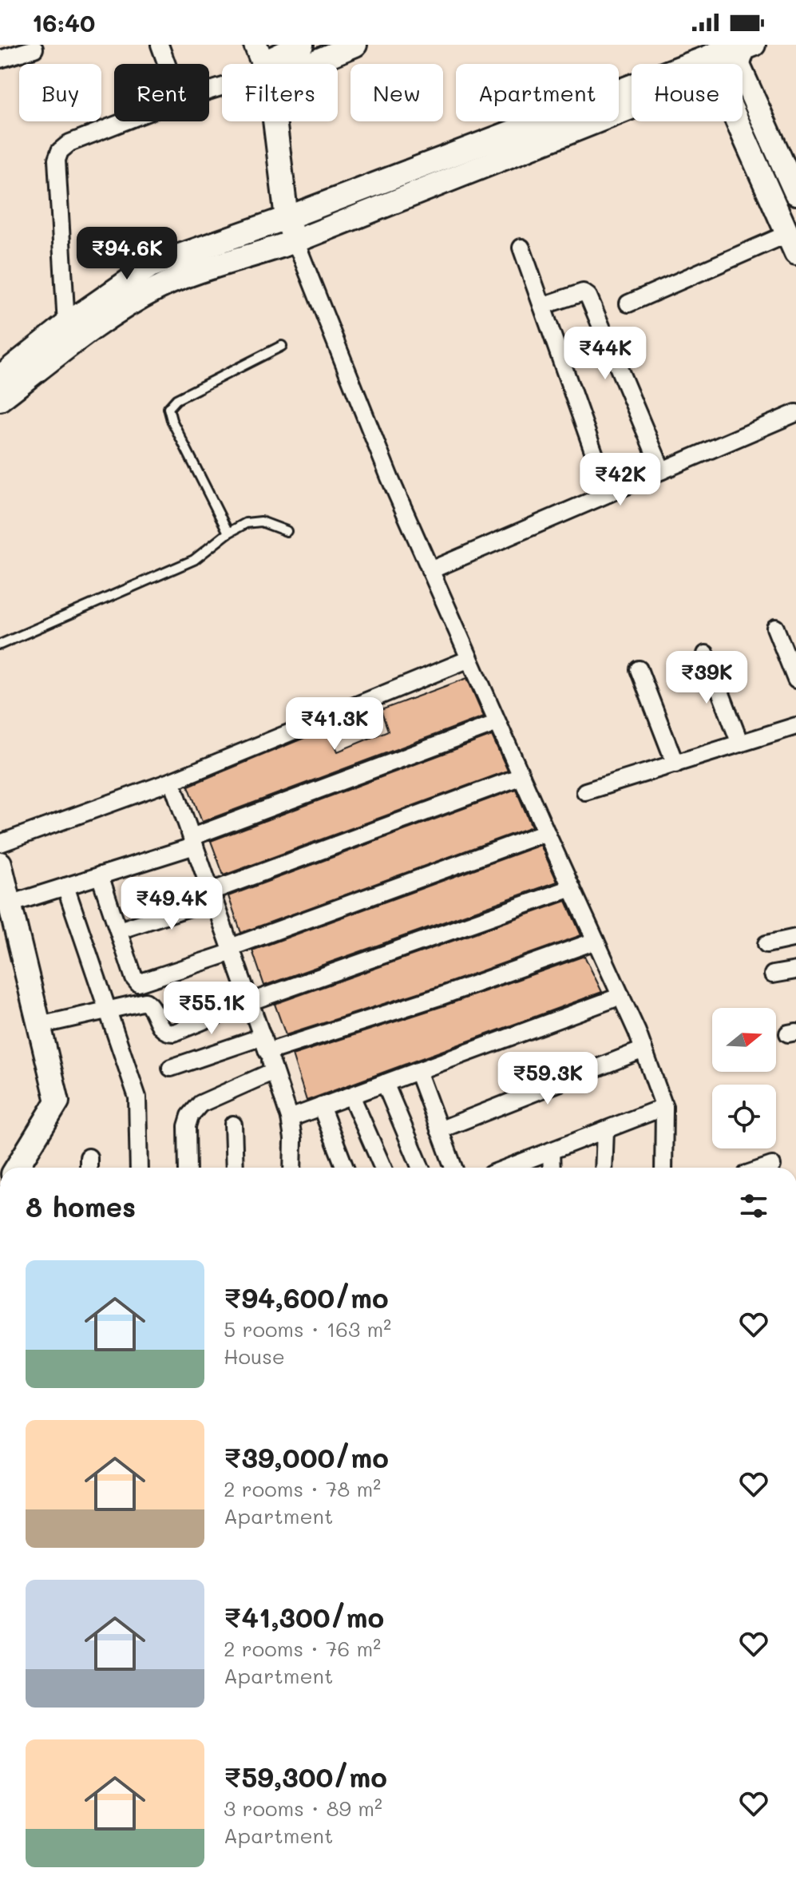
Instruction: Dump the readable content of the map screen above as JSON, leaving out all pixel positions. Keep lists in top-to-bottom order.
{
  "north": "right",
  "page": {
    "status": "16:40",
    "chip": [
      "Buy",
      "Rent",
      "Filters",
      "New",
      "Apartment",
      "House"
    ],
    "price": [
      "₹94.6K",
      "₹44K",
      "₹42K",
      "₹39K",
      "₹41.3K",
      "₹49.4K",
      "₹55.1K",
      "₹59.3K"
    ],
    "heading": "8 homes",
    "list": [
      {
        "name": "₹94,600/mo",
        "note": "5 rooms · 163 m² · House"
      },
      {
        "name": "₹39,000/mo",
        "note": "2 rooms · 78 m² · Apartment"
      },
      {
        "name": "₹41,300/mo",
        "note": "2 rooms · 76 m² · Apartment"
      },
      {
        "name": "₹59,300/mo",
        "note": "3 rooms · 89 m² · Apartment"
      }
    ]
  }
}
